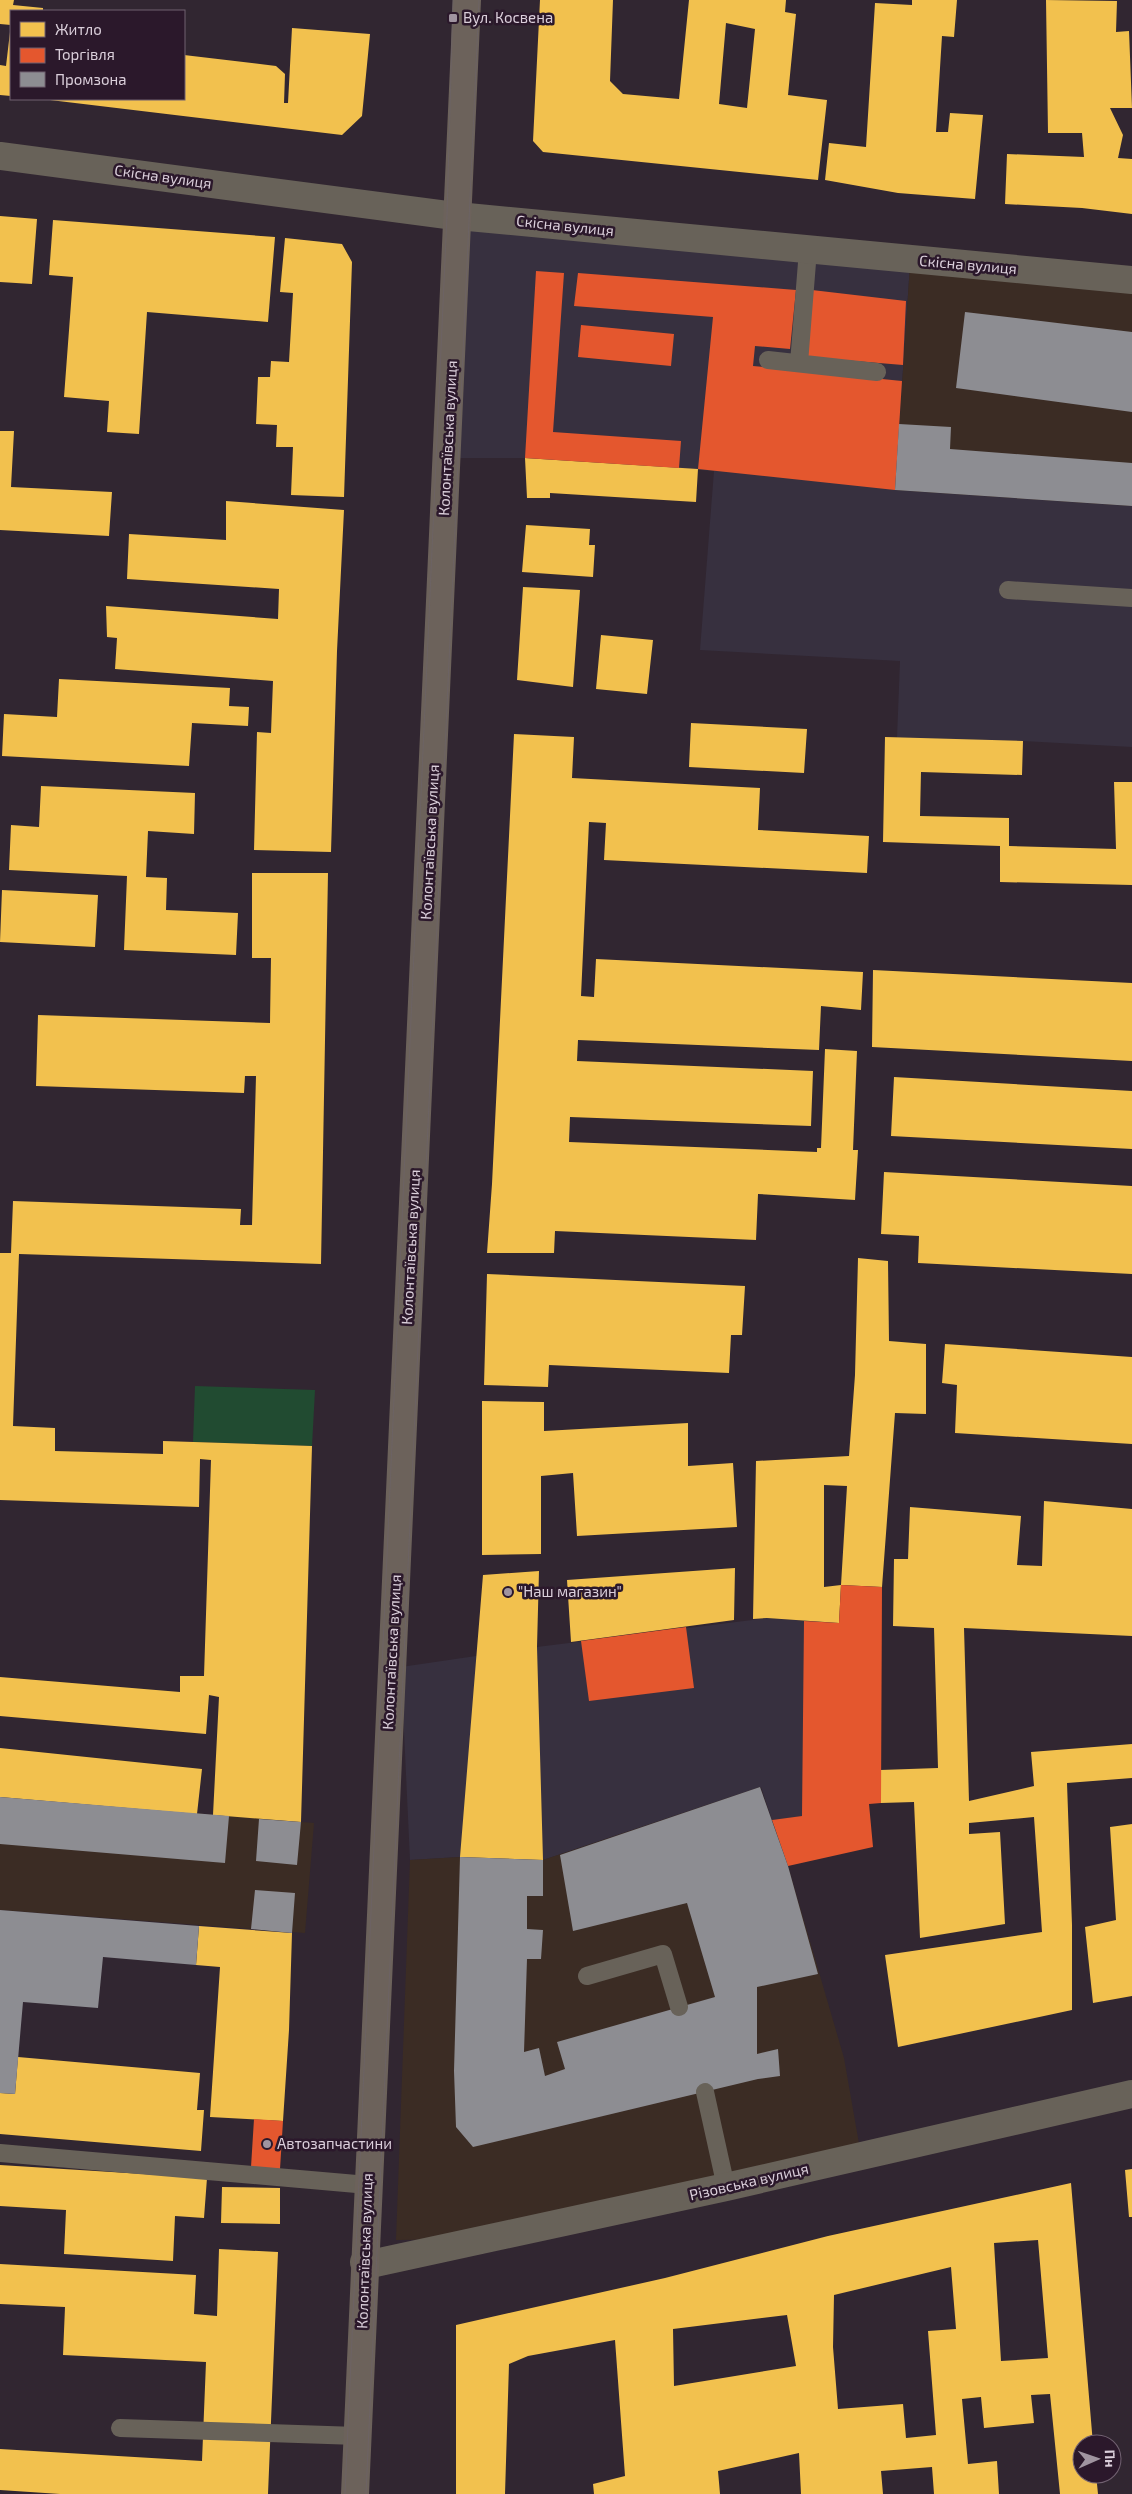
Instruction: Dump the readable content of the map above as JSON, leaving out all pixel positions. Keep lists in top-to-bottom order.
{
  "streets": {
    "main road": ["Колонтаївська вулиця"],
    "street": ["Cкісна вулиця", "Різовська вулиця"]
  },
  "crossings": [
    ["Cкісна вулиця", "Колонтаївська вулиця"],
    ["Колонтаївська вулиця", "Різовська вулиця"]
  ],
  "places": {
    "transit": ["Вул. Косвена"],
    "other": ["\"Наш магазин\"", "Автозапчастини"]
  },
  "legend": ["Житло", "Торгівля", "Промзона"],
  "north": "right"
}
